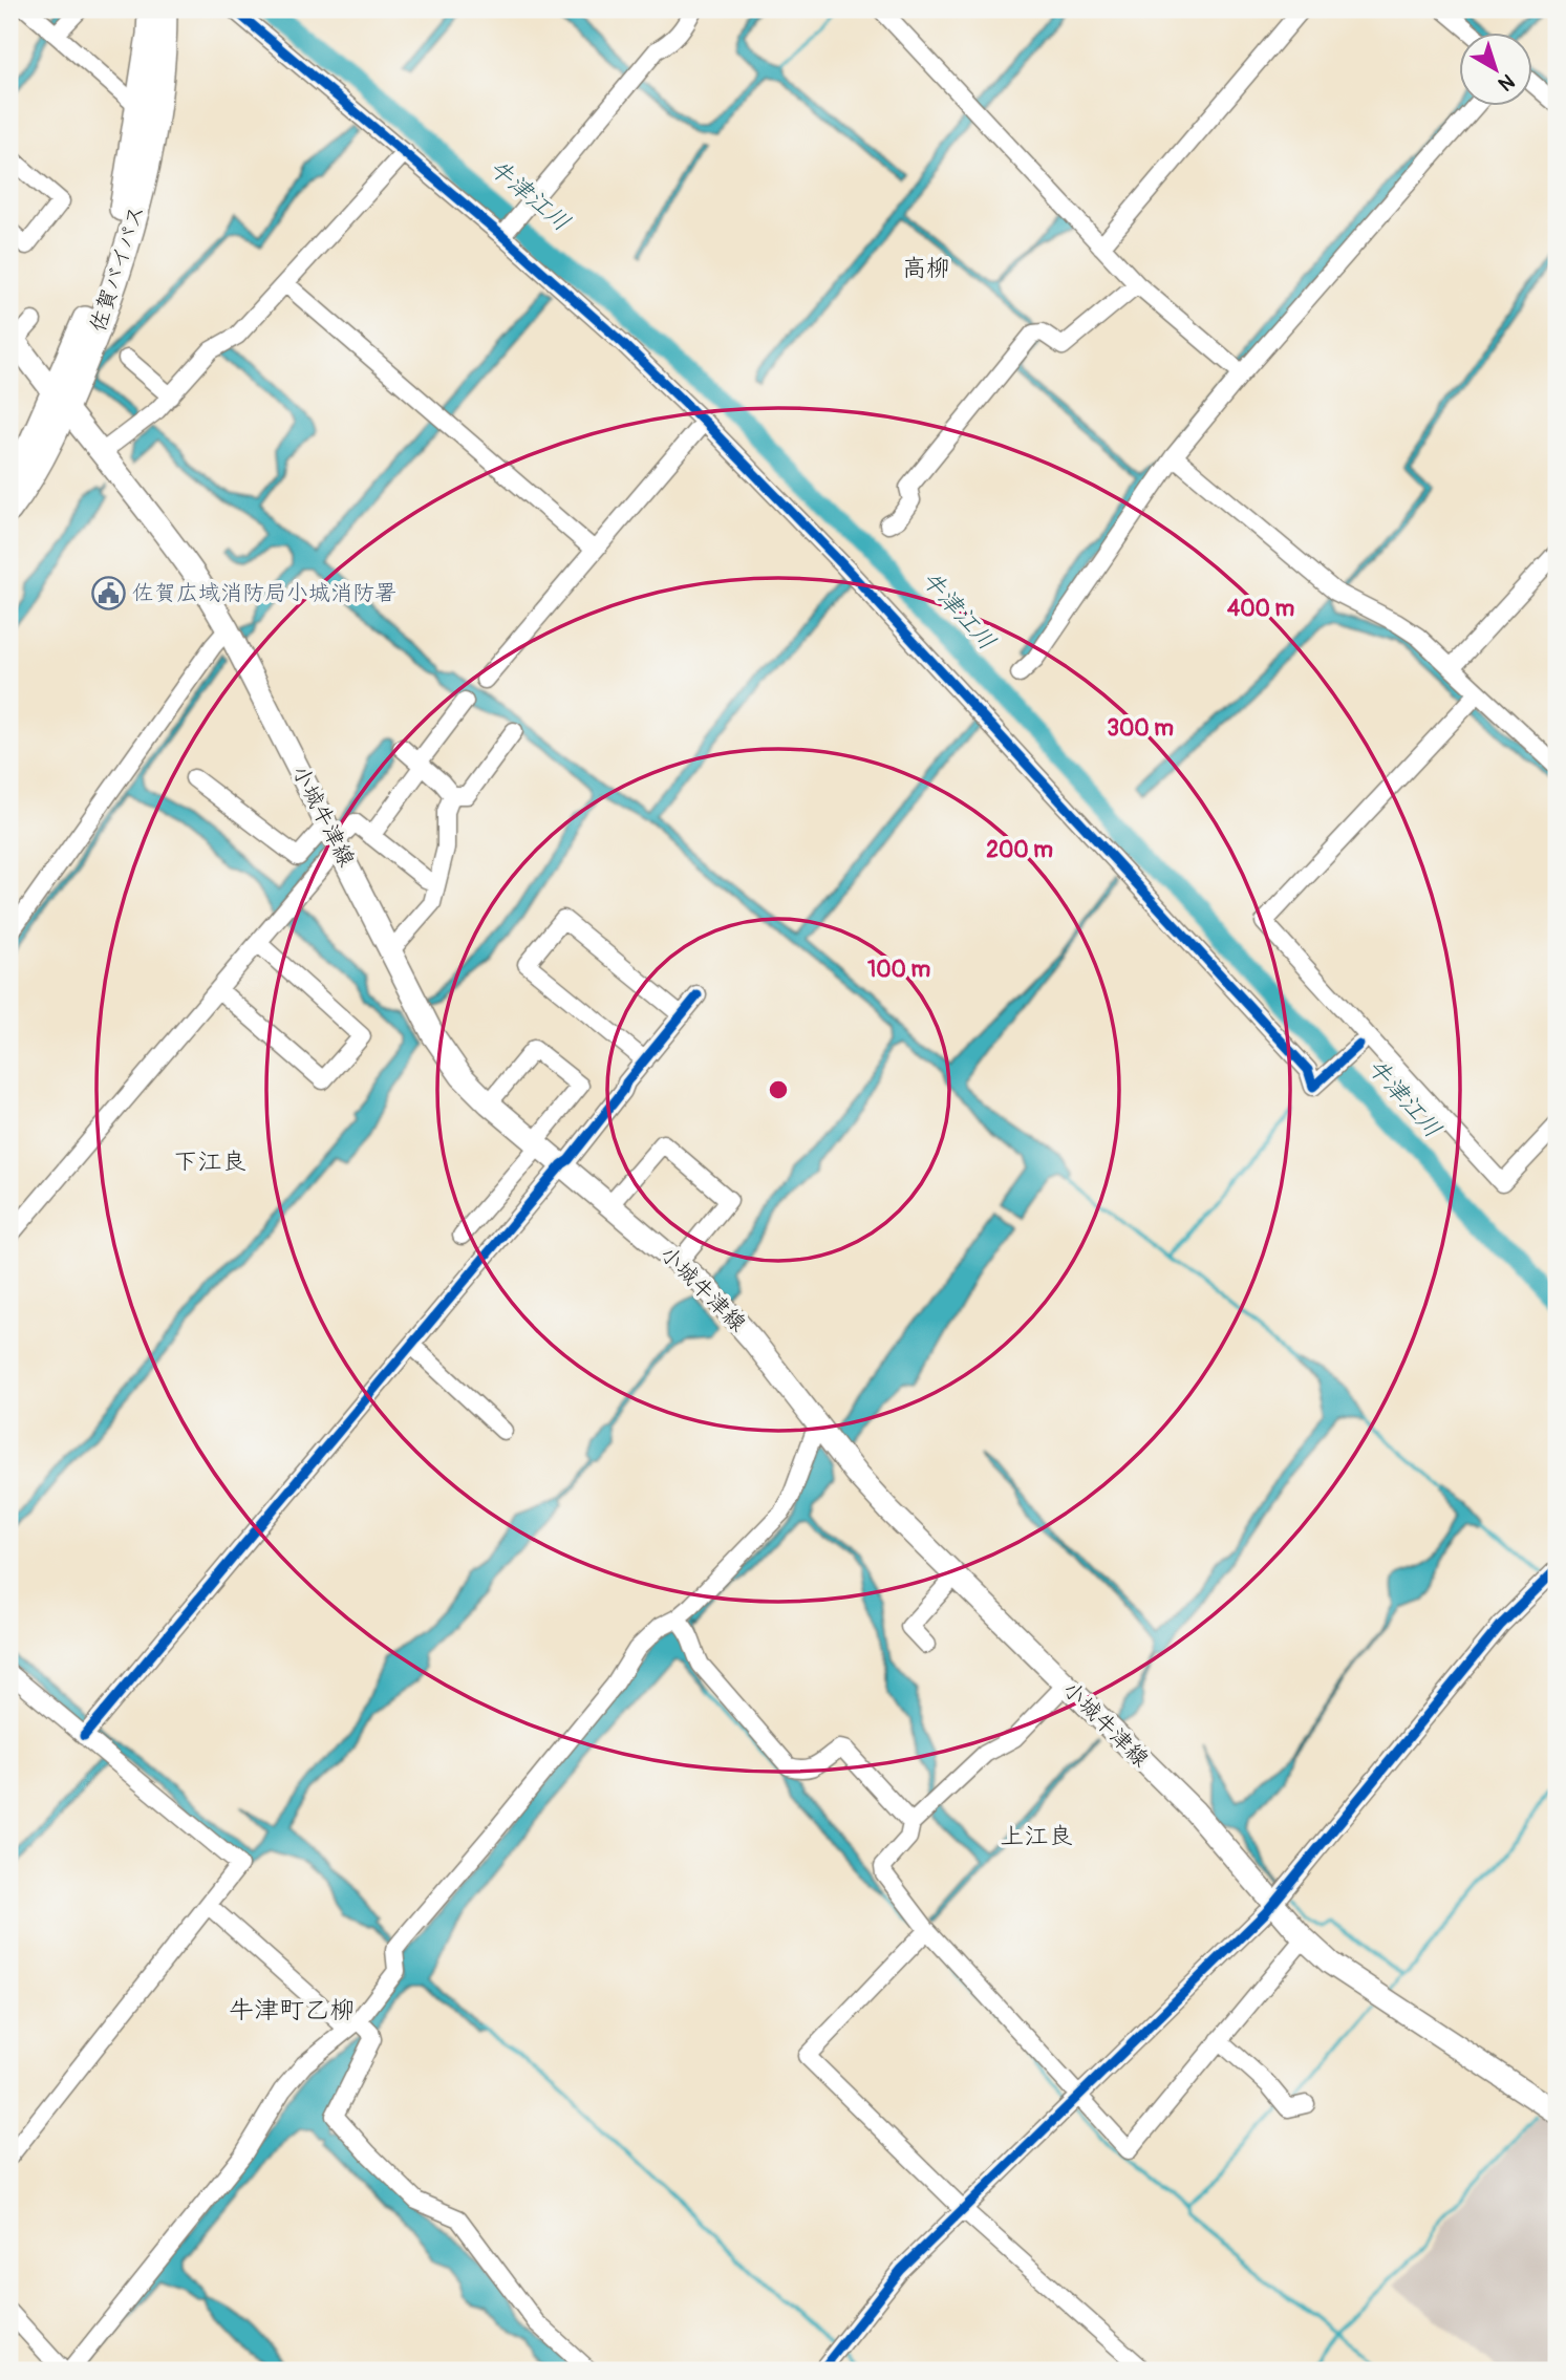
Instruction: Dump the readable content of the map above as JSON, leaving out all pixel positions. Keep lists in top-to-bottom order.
{
  "streets": {
    "highway": ["佐賀バイパス"],
    "main road": ["小城牛津線"]
  },
  "crossings": [
    ["佐賀バイパス", "小城牛津線"]
  ],
  "districts": [
    "高柳",
    "下江良",
    "上江良",
    "牛津町乙柳"
  ],
  "water": ["牛津江川"],
  "places": {
    "public building": ["佐賀広域消防局小城消防署"]
  },
  "north": "bottom right",
  "rings": [
    "400 m",
    "300 m",
    "200 m",
    "100 m"
  ]
}
